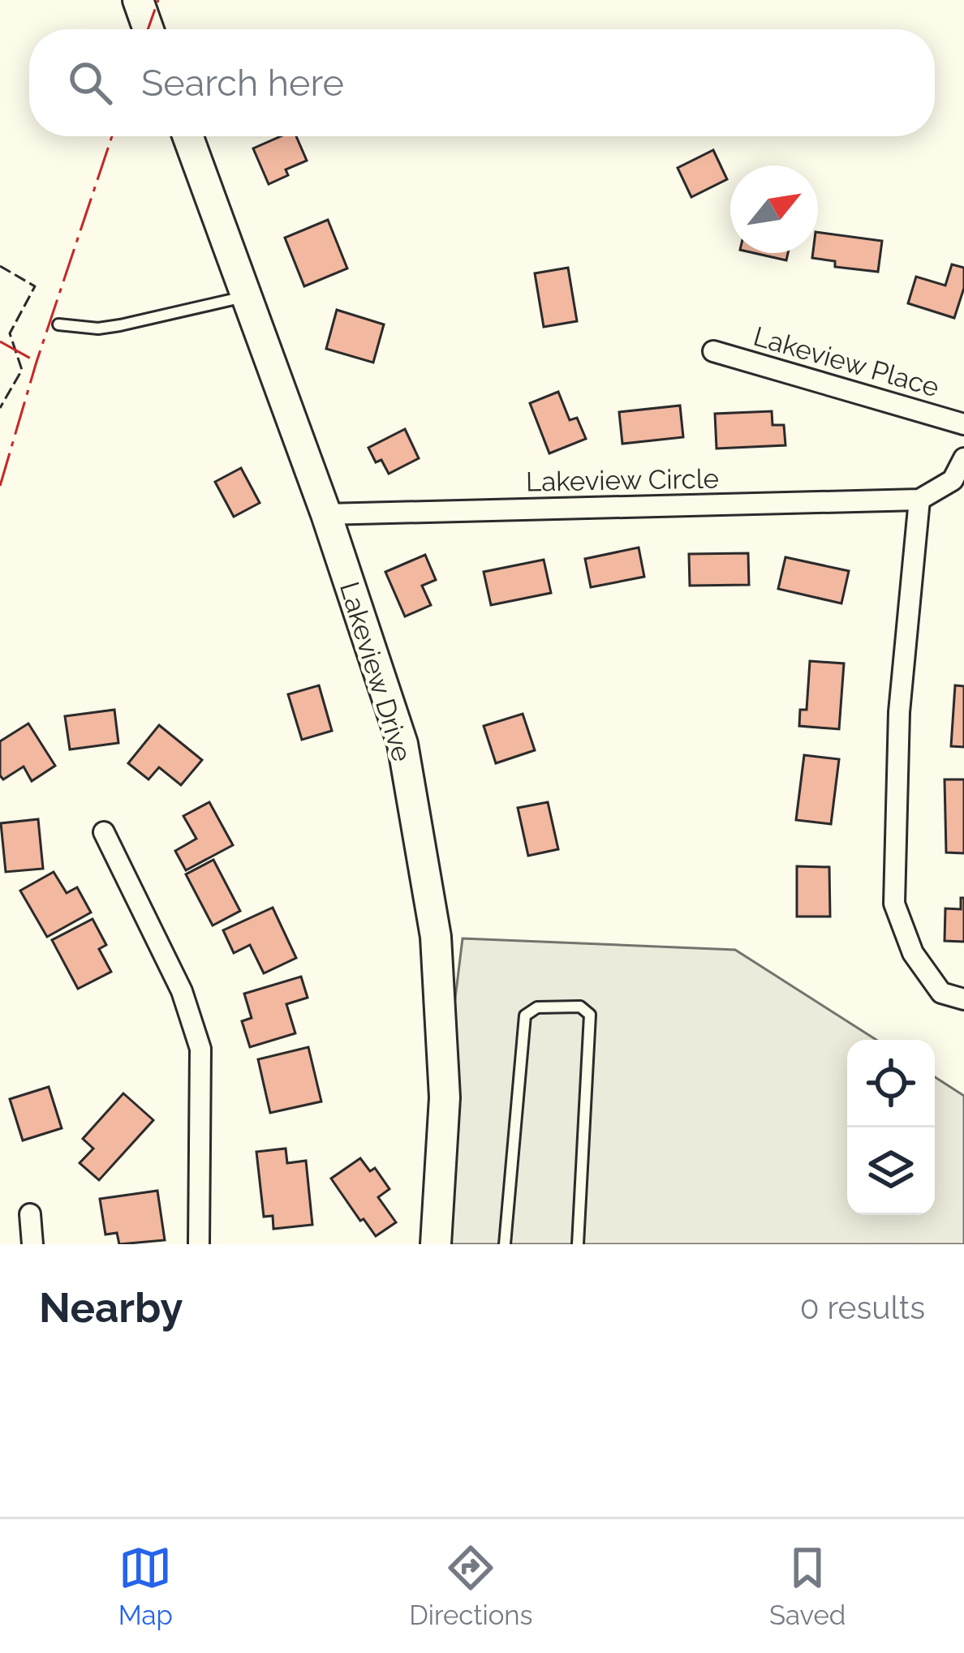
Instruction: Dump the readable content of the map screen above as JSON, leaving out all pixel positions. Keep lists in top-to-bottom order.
{
  "streets": {
    "street": ["Lakeview Place", "Lakeview Circle", "Lakeview Drive"]
  },
  "crossings": [
    ["Lakeview Circle", "Lakeview Drive"]
  ],
  "north": "top right",
  "page": {
    "search": "Search here",
    "heading": ["Nearby", "0 results"],
    "nav": ["Map", "Directions", "Saved"]
  }
}
